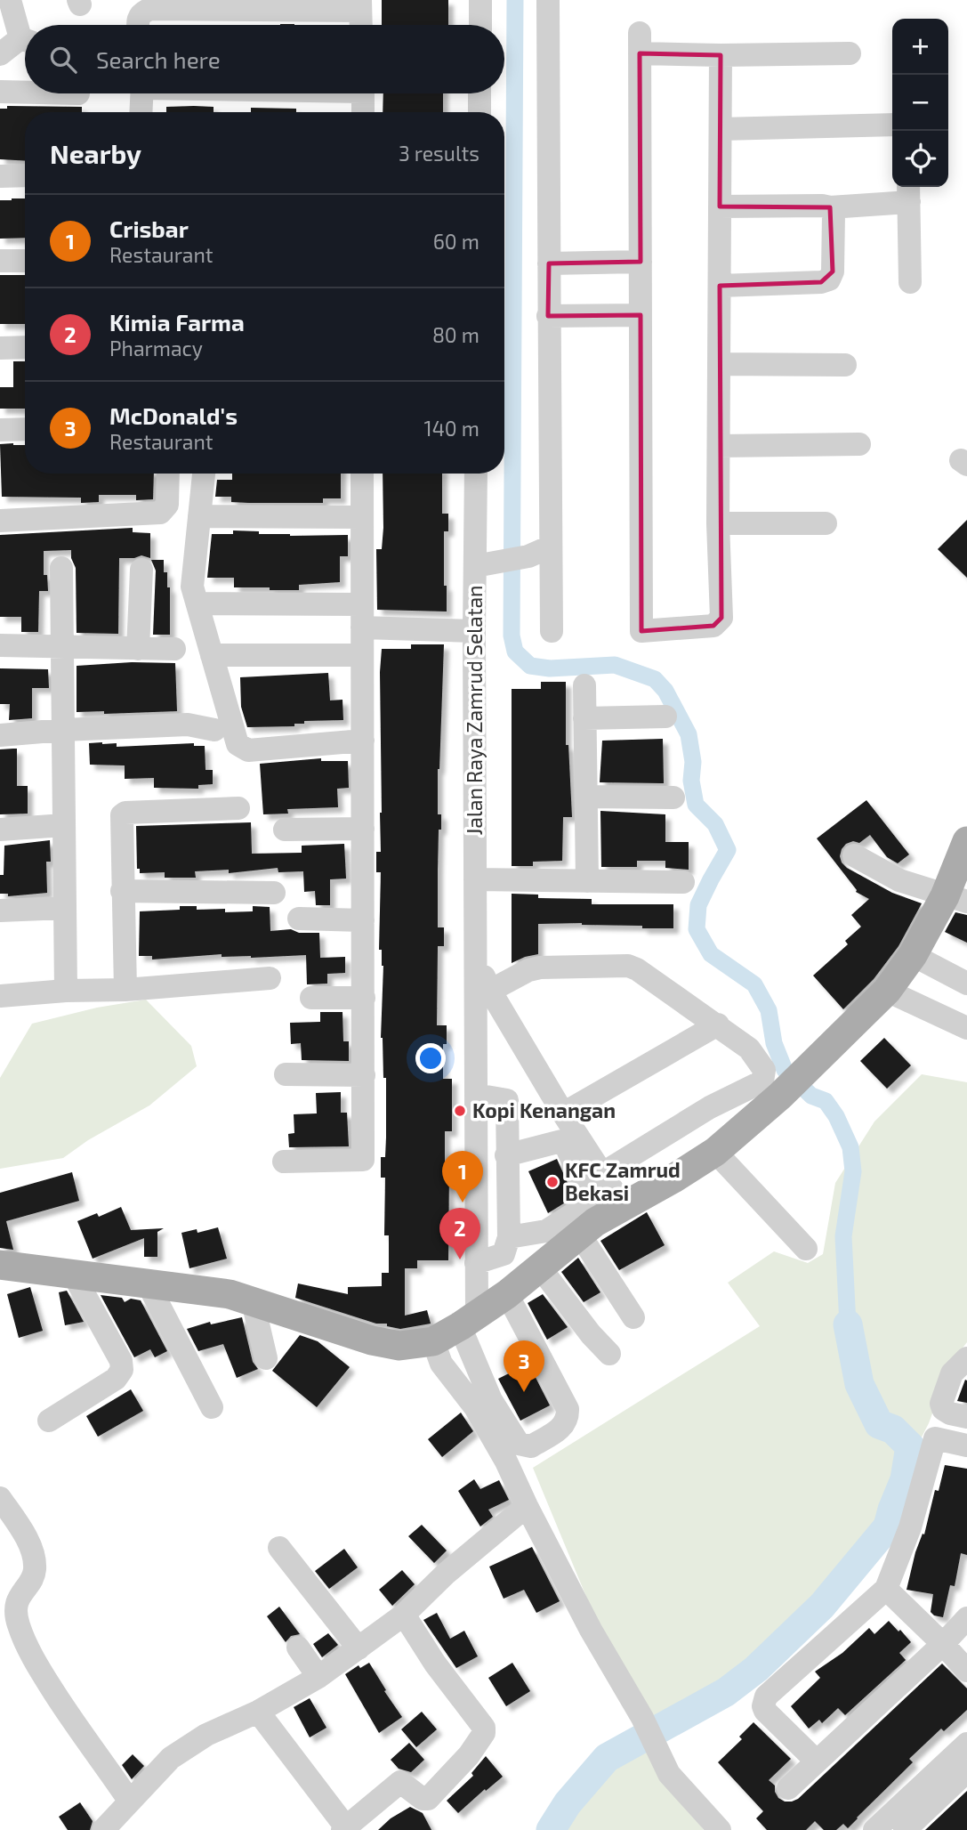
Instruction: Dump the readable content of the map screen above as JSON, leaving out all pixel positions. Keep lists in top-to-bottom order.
{
  "streets": {
    "street": ["Jalan Raya Zamrud Selatan"]
  },
  "places": ["Kopi Kenangan", "KFC Zamrud Bekasi"],
  "page": {
    "map_buttons": ["+", "−"],
    "search": "Search here",
    "heading": ["Nearby", "3 results"],
    "list": [
      {
        "mark": "1",
        "name": "Crisbar",
        "note": "Restaurant",
        "value": "60 m"
      },
      {
        "mark": "2",
        "name": "Kimia Farma",
        "note": "Pharmacy",
        "value": "80 m"
      },
      {
        "mark": "3",
        "name": "McDonald's",
        "note": "Restaurant",
        "value": "140 m"
      }
    ],
    "pins": ["1", "2", "3"]
  }
}
